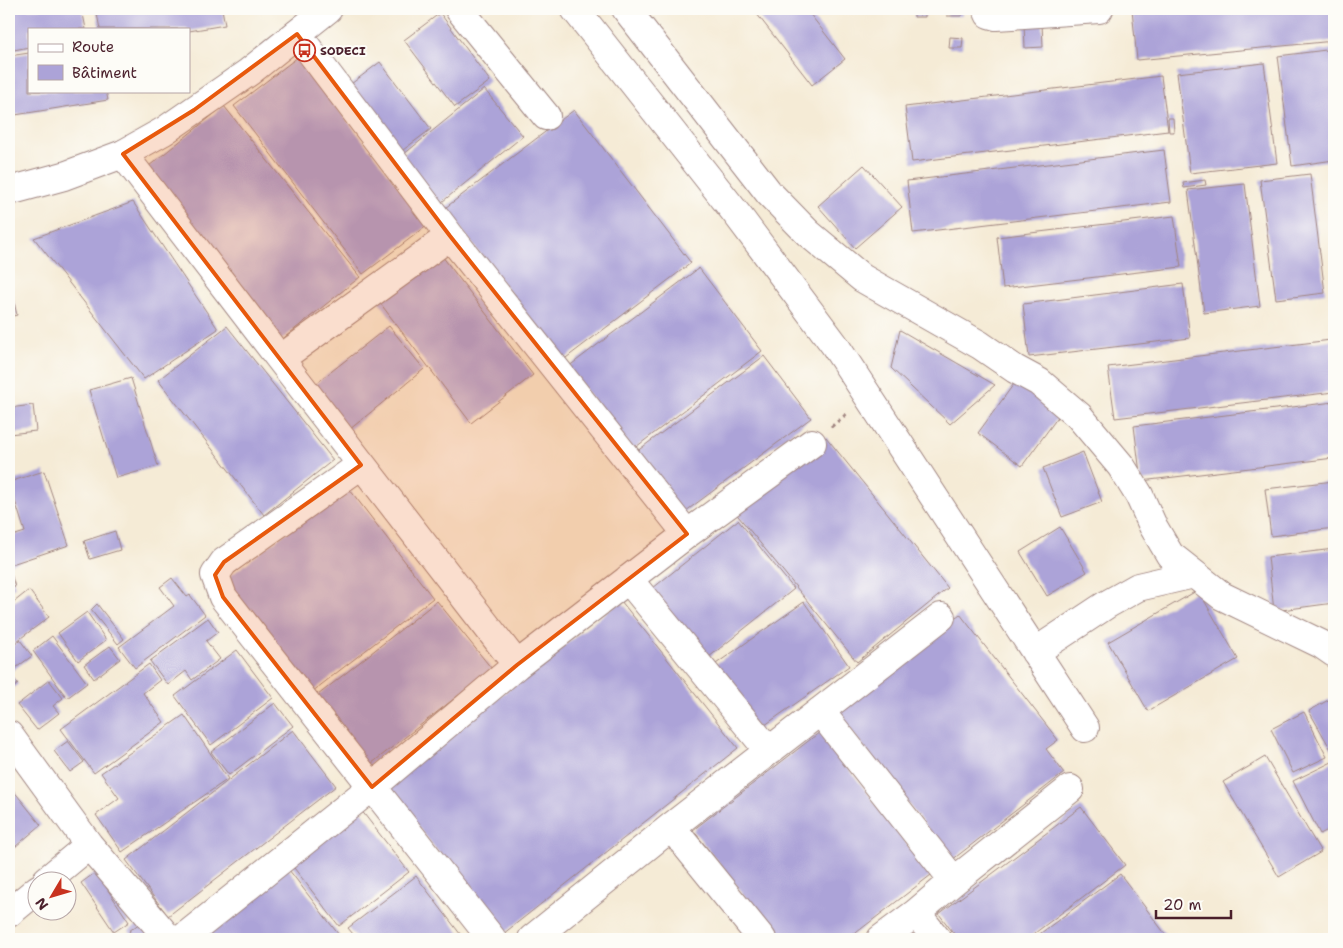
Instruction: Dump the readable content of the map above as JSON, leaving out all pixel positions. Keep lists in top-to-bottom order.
{
  "places": {
    "bus stop": ["SODECI"]
  },
  "legend": ["Route", "Bâtiment"],
  "scale_bar": "20 m",
  "north": "bottom left"
}
